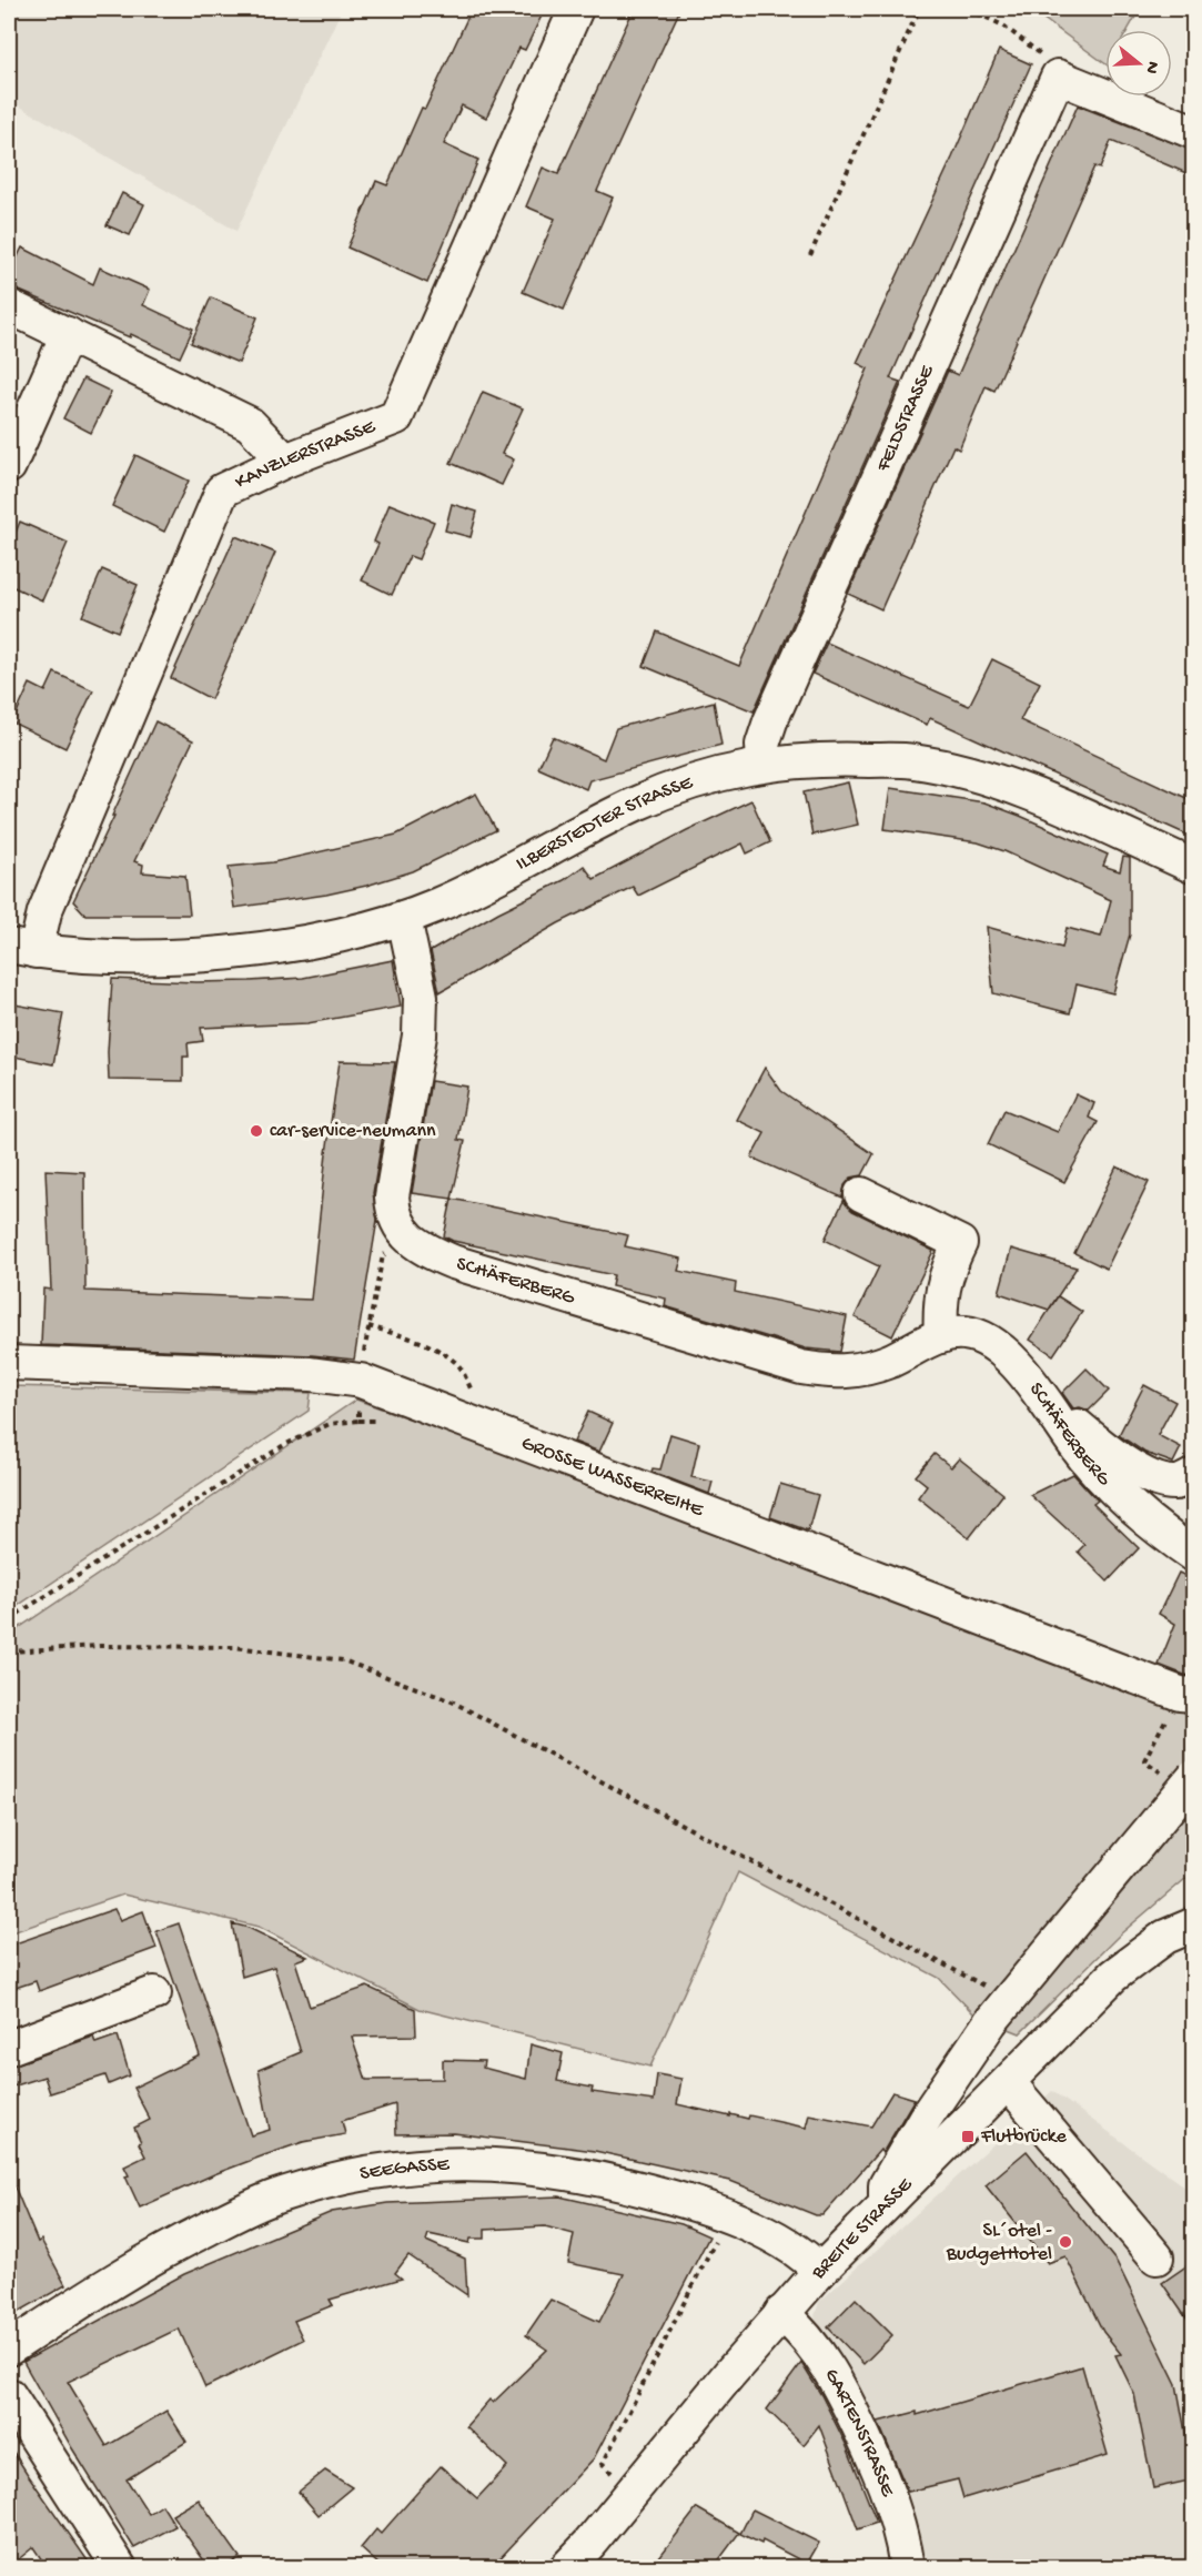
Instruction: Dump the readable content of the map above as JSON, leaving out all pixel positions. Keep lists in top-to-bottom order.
{
  "streets": {
    "street": [
      "FELDSTRASSE",
      "KANZLERSTRASSE",
      "ILBERSTEDTER STRASSE",
      "SCHÄFERBERG",
      "GROSSE WASSERREIHE",
      "SEEGASSE",
      "BREITE STRASSE",
      "GARTENSTRASSE"
    ]
  },
  "crossings": [
    ["FELDSTRASSE", "ILBERSTEDTER STRASSE"],
    ["KANZLERSTRASSE", "ILBERSTEDTER STRASSE"],
    ["ILBERSTEDTER STRASSE", "SCHÄFERBERG"],
    ["SEEGASSE", "BREITE STRASSE"],
    ["BREITE STRASSE", "GARTENSTRASSE"]
  ],
  "places": {
    "other": ["car-service-neumann", "SL´otel - BudgetHotel"],
    "transit": ["Flutbrücke"]
  },
  "north": "right"
}
